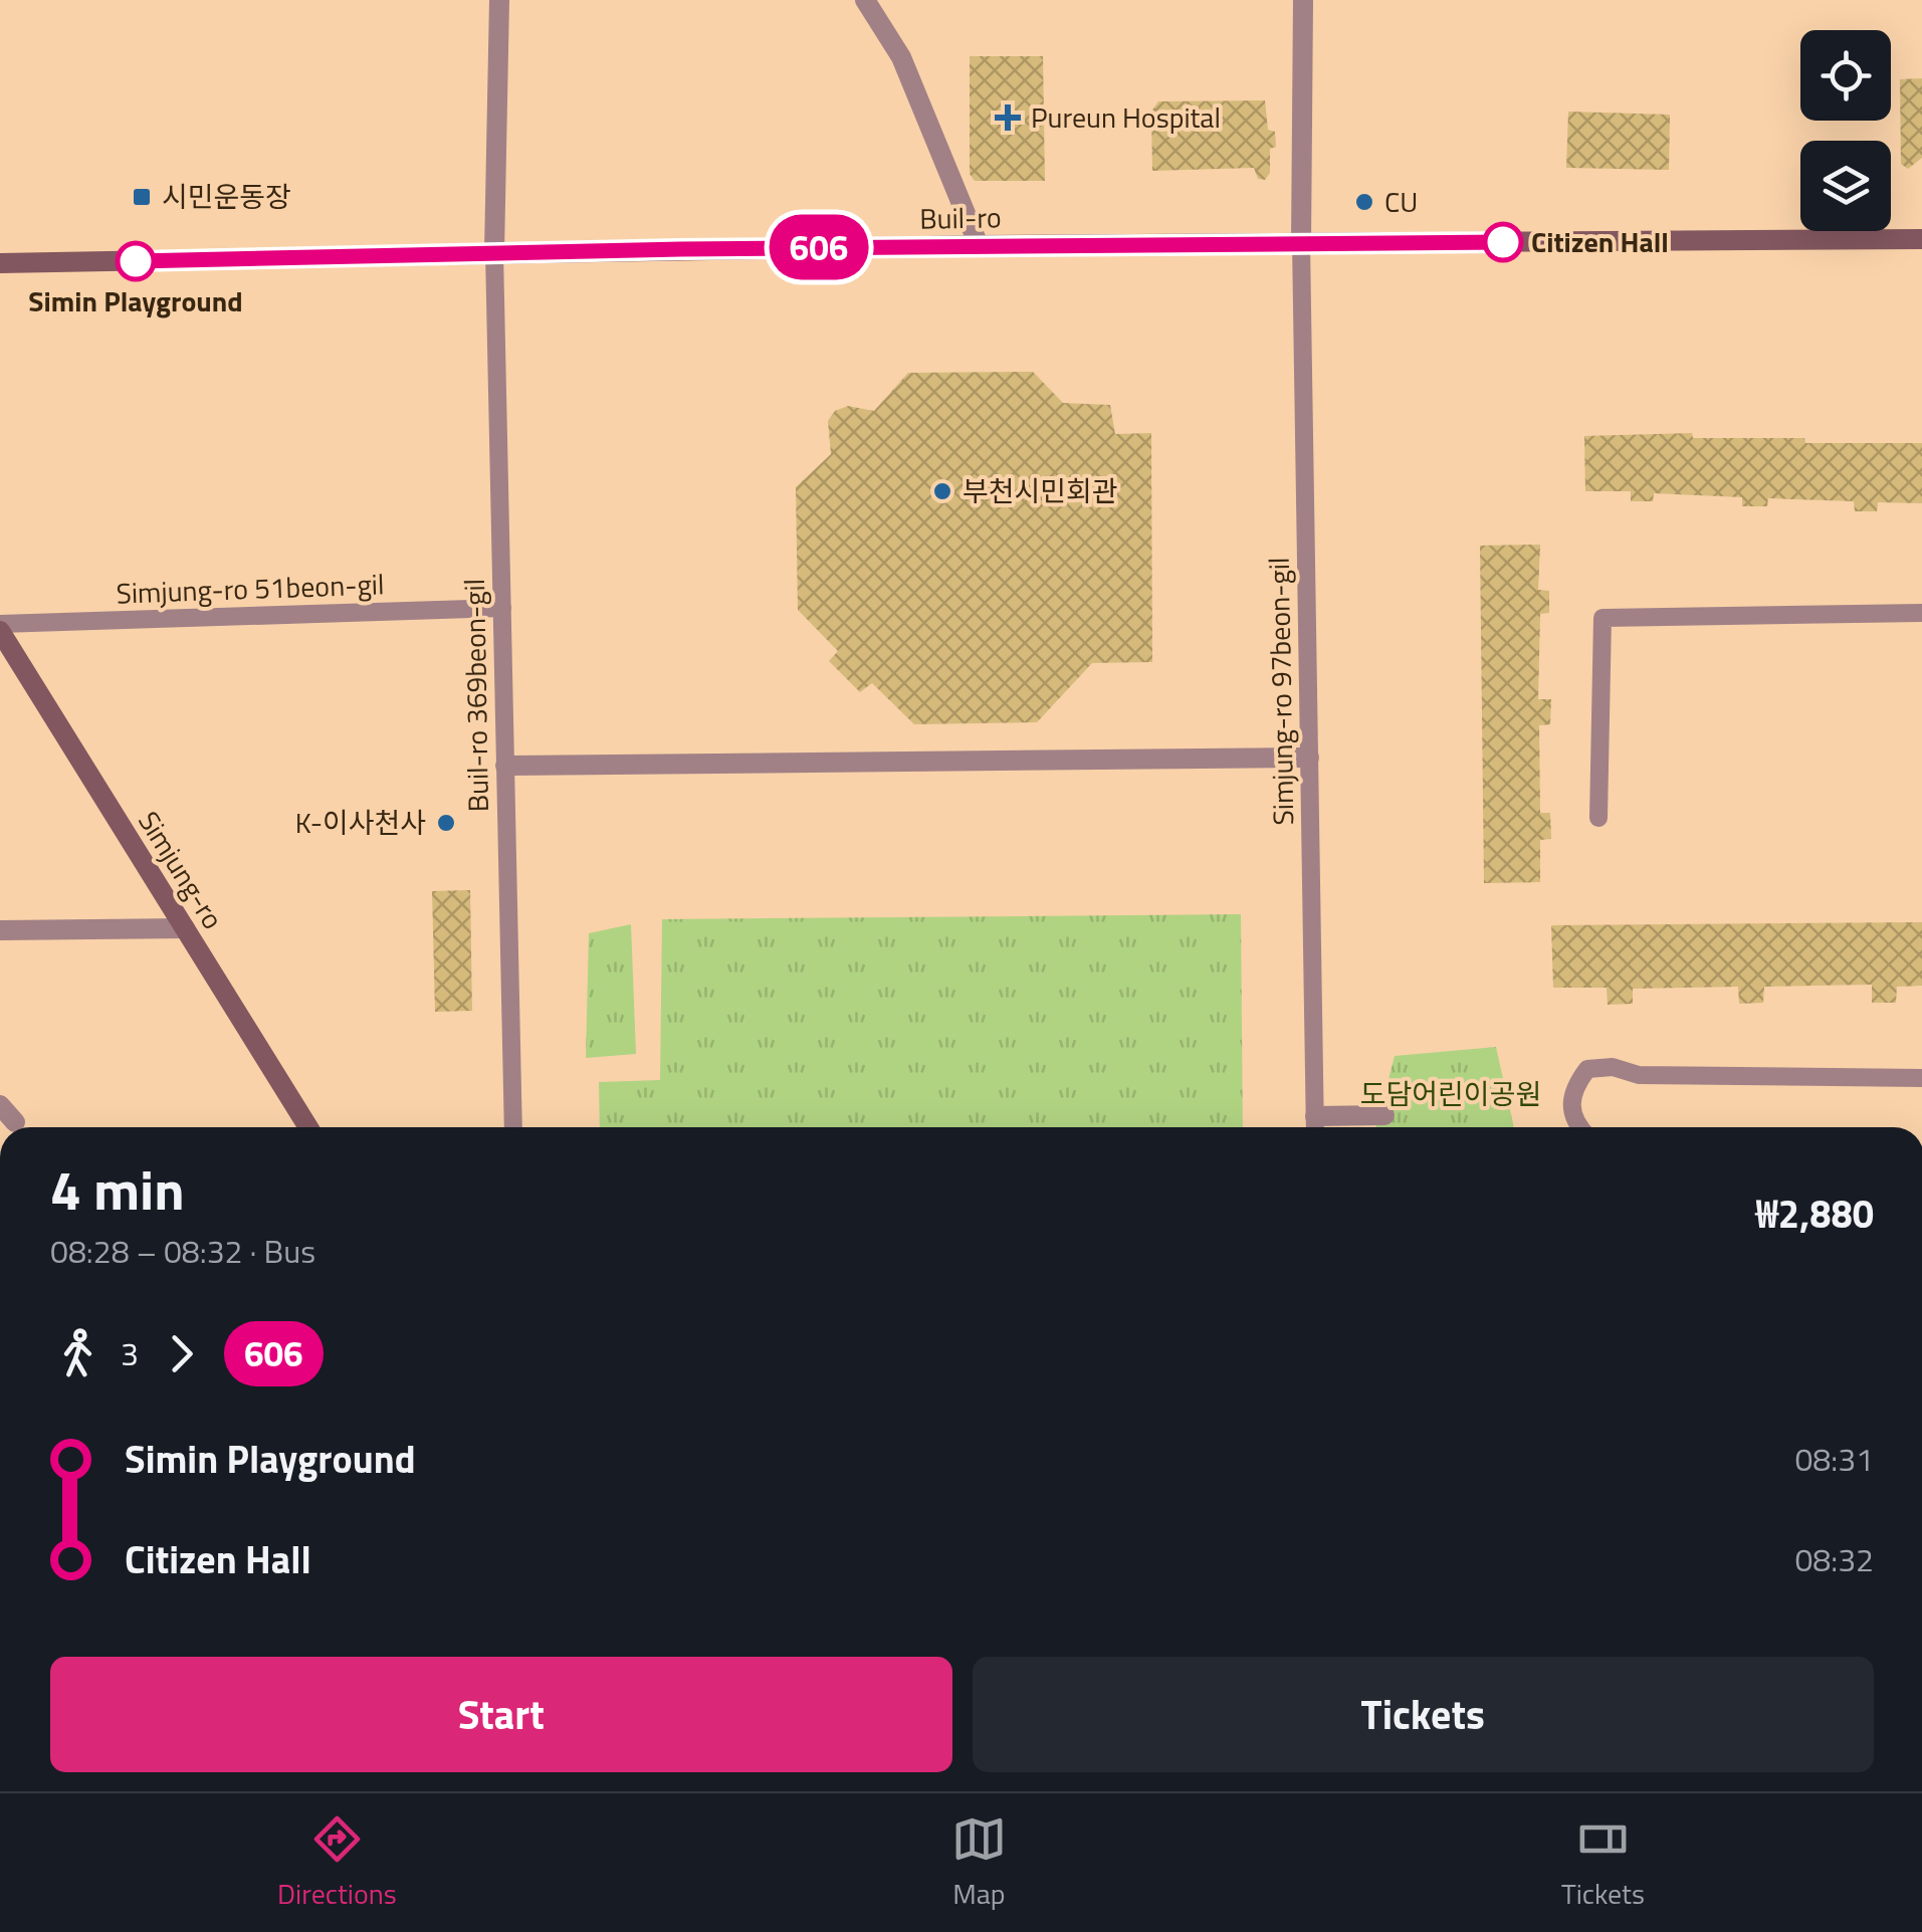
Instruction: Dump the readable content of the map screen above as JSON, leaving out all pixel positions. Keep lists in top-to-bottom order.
{
  "streets": {
    "street": ["Buil-ro", "Simjung-ro"],
    "lane": ["Simjung-ro 51beon-gil", "Simjung-ro 97beon-gil", "Buil-ro 369beon-gil"]
  },
  "crossings": [
    ["Buil-ro", "Simjung-ro 97beon-gil"],
    ["Buil-ro", "Buil-ro 369beon-gil"],
    ["Simjung-ro 51beon-gil", "Buil-ro 369beon-gil"],
    ["Simjung-ro 51beon-gil", "Simjung-ro"]
  ],
  "parks": ["도담어린이공원"],
  "places": {
    "health": ["Pureun Hospital"],
    "transit": ["시민운동장"],
    "other": [
      "CU",
      "Citizen Hall",
      "Simin Playground",
      "부천시민회관",
      "K-이사천사"
    ]
  },
  "lines": ["bus line 606"],
  "page": {
    "on_map": "606",
    "heading": ["4 min", "08:28 – 08:32 · Bus", "₩2,880"],
    "legs": ["3", "606"],
    "list": [
      {
        "name": "Simin Playground",
        "value": "08:31"
      },
      {
        "name": "Citizen Hall",
        "value": "08:32"
      }
    ],
    "buttons": ["Start", "Tickets"],
    "tabs": ["Directions", "Map", "Tickets"]
  }
}
